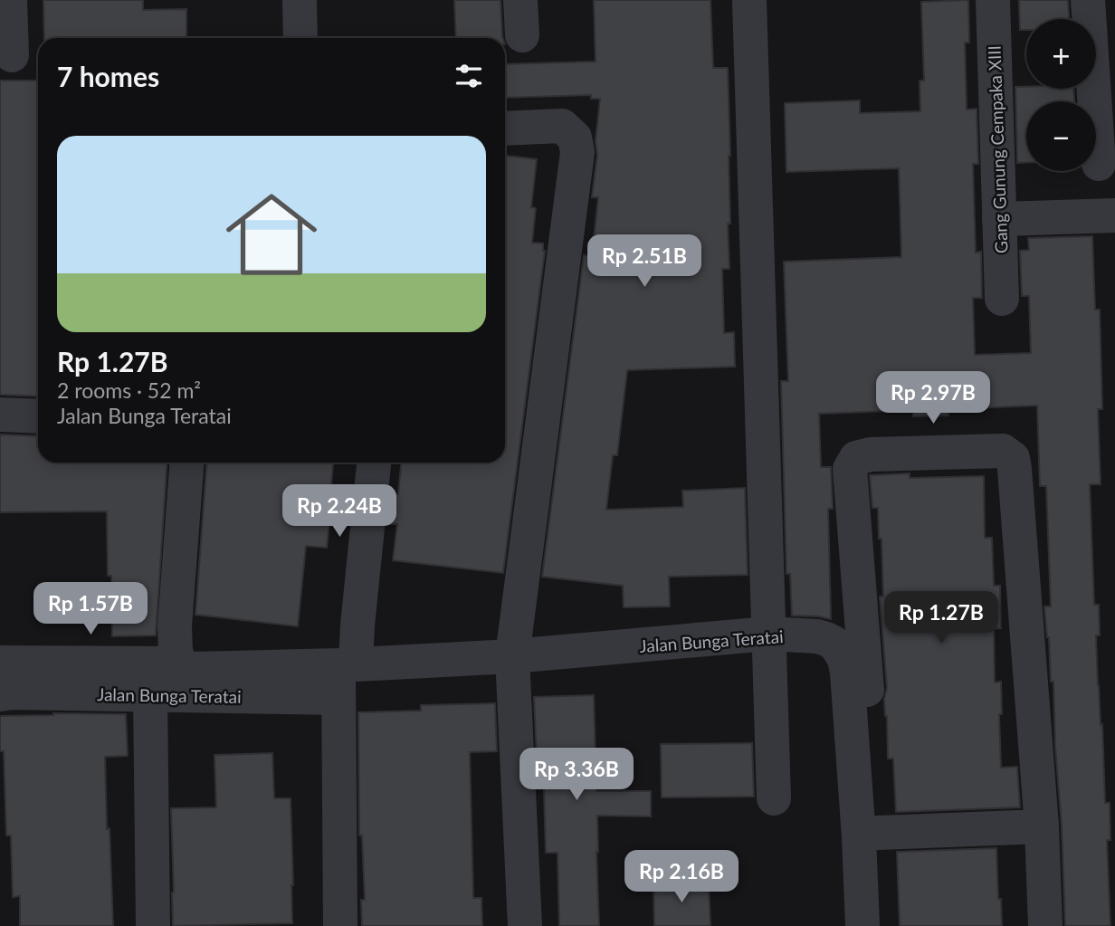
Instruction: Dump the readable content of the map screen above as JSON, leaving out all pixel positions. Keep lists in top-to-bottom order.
{
  "streets": {
    "street": ["Gang Gunung Cempaka XIII", "Jalan Bunga Teratai"]
  },
  "page": {
    "map_buttons": ["+", "−"],
    "heading": "7 homes",
    "list": [
      {
        "name": "Rp 1.27B",
        "note": "2 rooms · 52 m² · Jalan Bunga Teratai"
      }
    ],
    "price": [
      "Rp 2.51B",
      "Rp 2.97B",
      "Rp 2.24B",
      "Rp 1.57B",
      "Rp 1.27B",
      "Rp 3.36B",
      "Rp 2.16B"
    ]
  }
}
